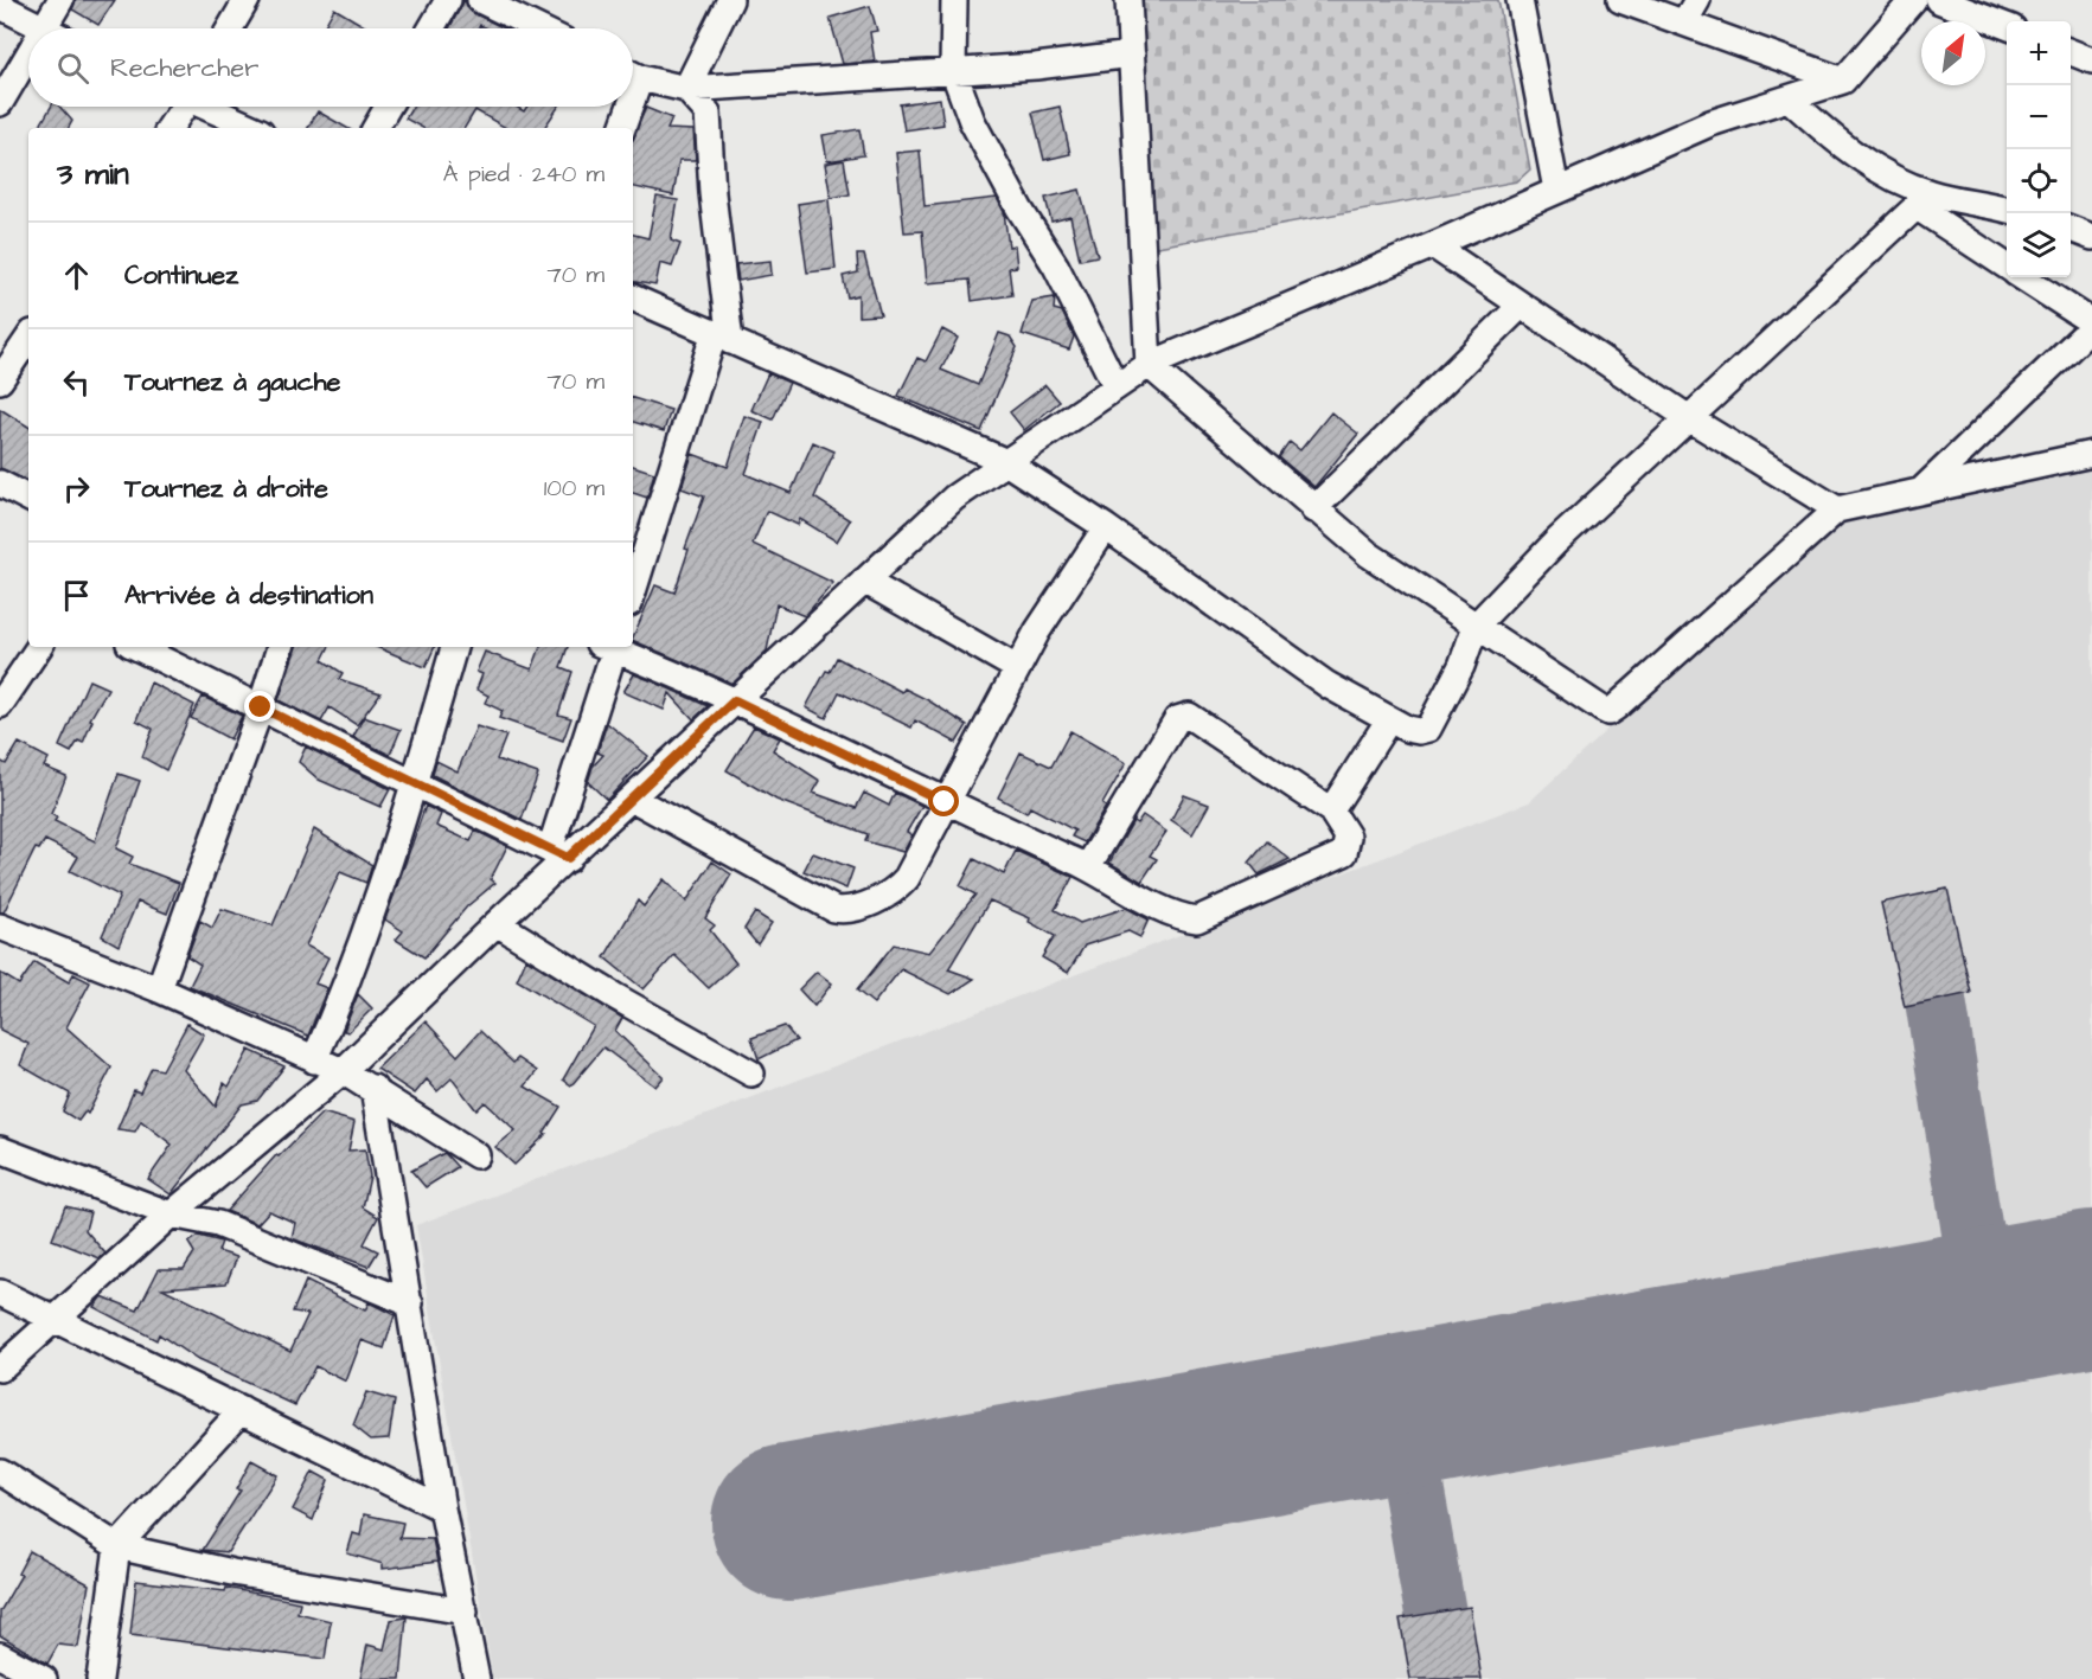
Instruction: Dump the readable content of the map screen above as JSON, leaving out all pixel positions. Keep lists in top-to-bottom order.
{
  "north": "top right",
  "page": {
    "map_buttons": ["+", "−"],
    "search": "Rechercher",
    "heading": ["3 min", "À pied · 240 m"],
    "list": [
      ["Continuez", "70 m"],
      ["Tournez à gauche", "70 m"],
      ["Tournez à droite", "100 m"],
      "Arrivée à destination"
    ]
  }
}
